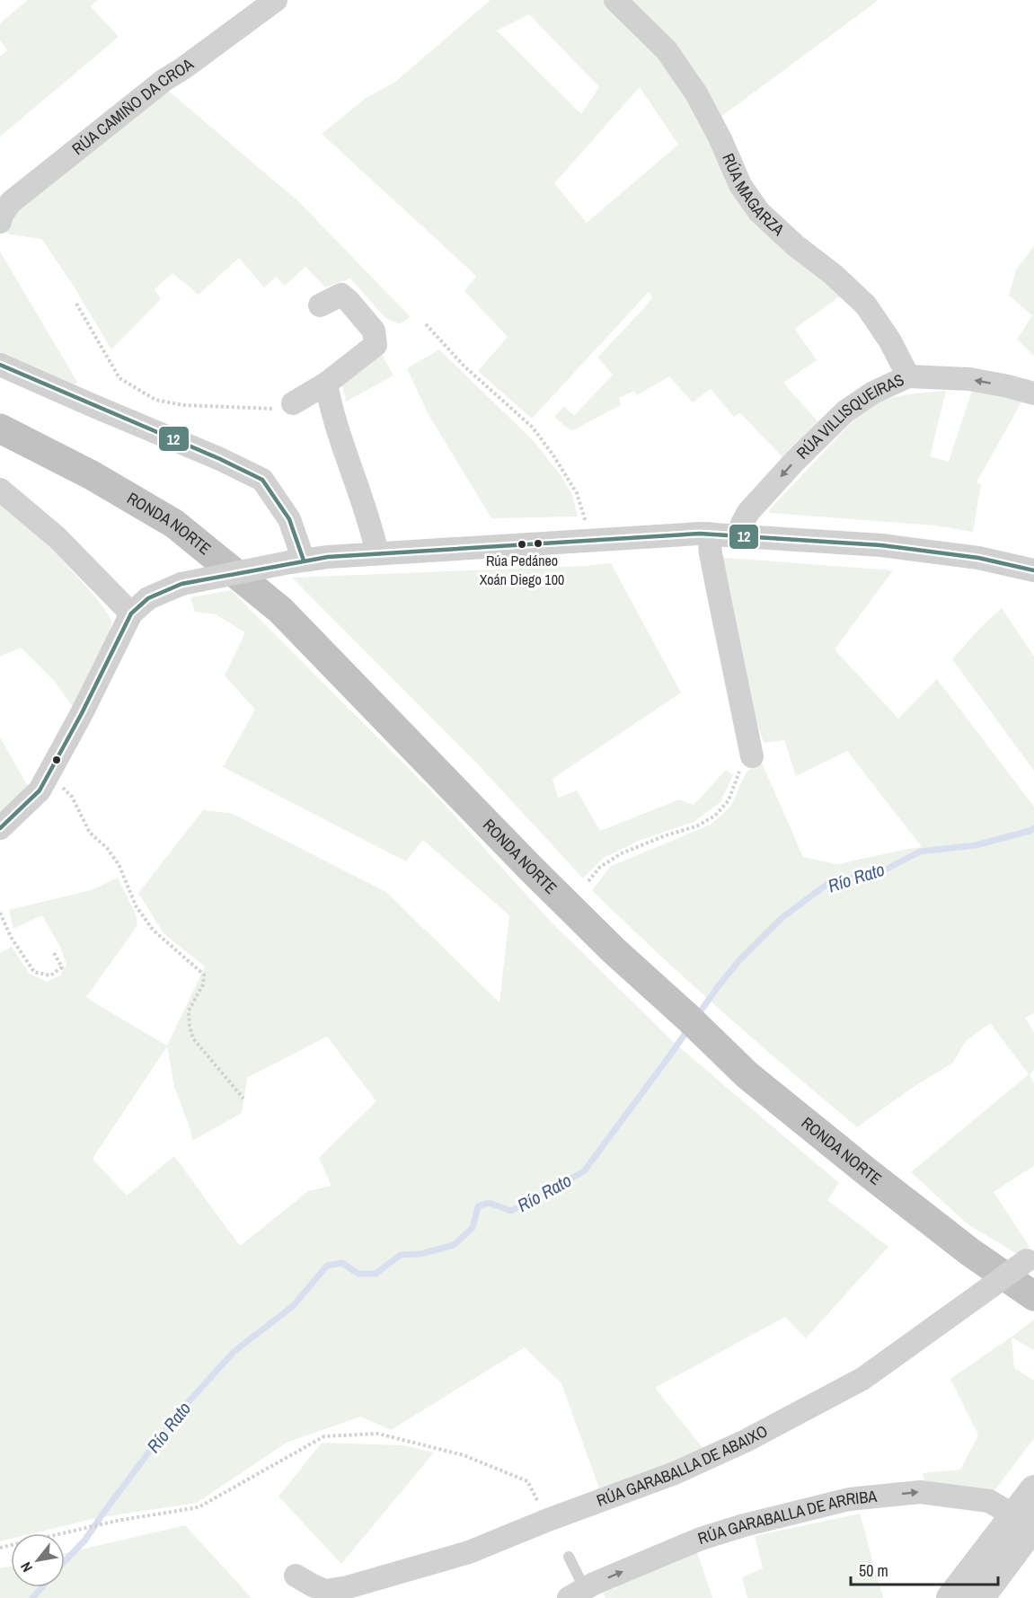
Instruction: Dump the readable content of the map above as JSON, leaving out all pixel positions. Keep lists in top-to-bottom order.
{
  "streets": {
    "highway": ["RONDA NORTE"],
    "street": [
      "RÚA CAMIÑO DA CROA",
      "RÚA MAGARZA",
      "RÚA VILLISQUEIRAS",
      "RÚA GARABALLA DE ABAIXO",
      "RÚA GARABALLA DE ARRIBA"
    ]
  },
  "crossings": [
    ["RÚA MAGARZA", "RÚA VILLISQUEIRAS"]
  ],
  "one_way": ["RÚA VILLISQUEIRAS", "RÚA GARABALLA DE ARRIBA"],
  "water": ["Río Rato"],
  "places": ["Rúa Pedáneo Xoán Diego 100"],
  "lines": ["transit line 12"],
  "scale_bar": "50 m",
  "north": "bottom left"
}
